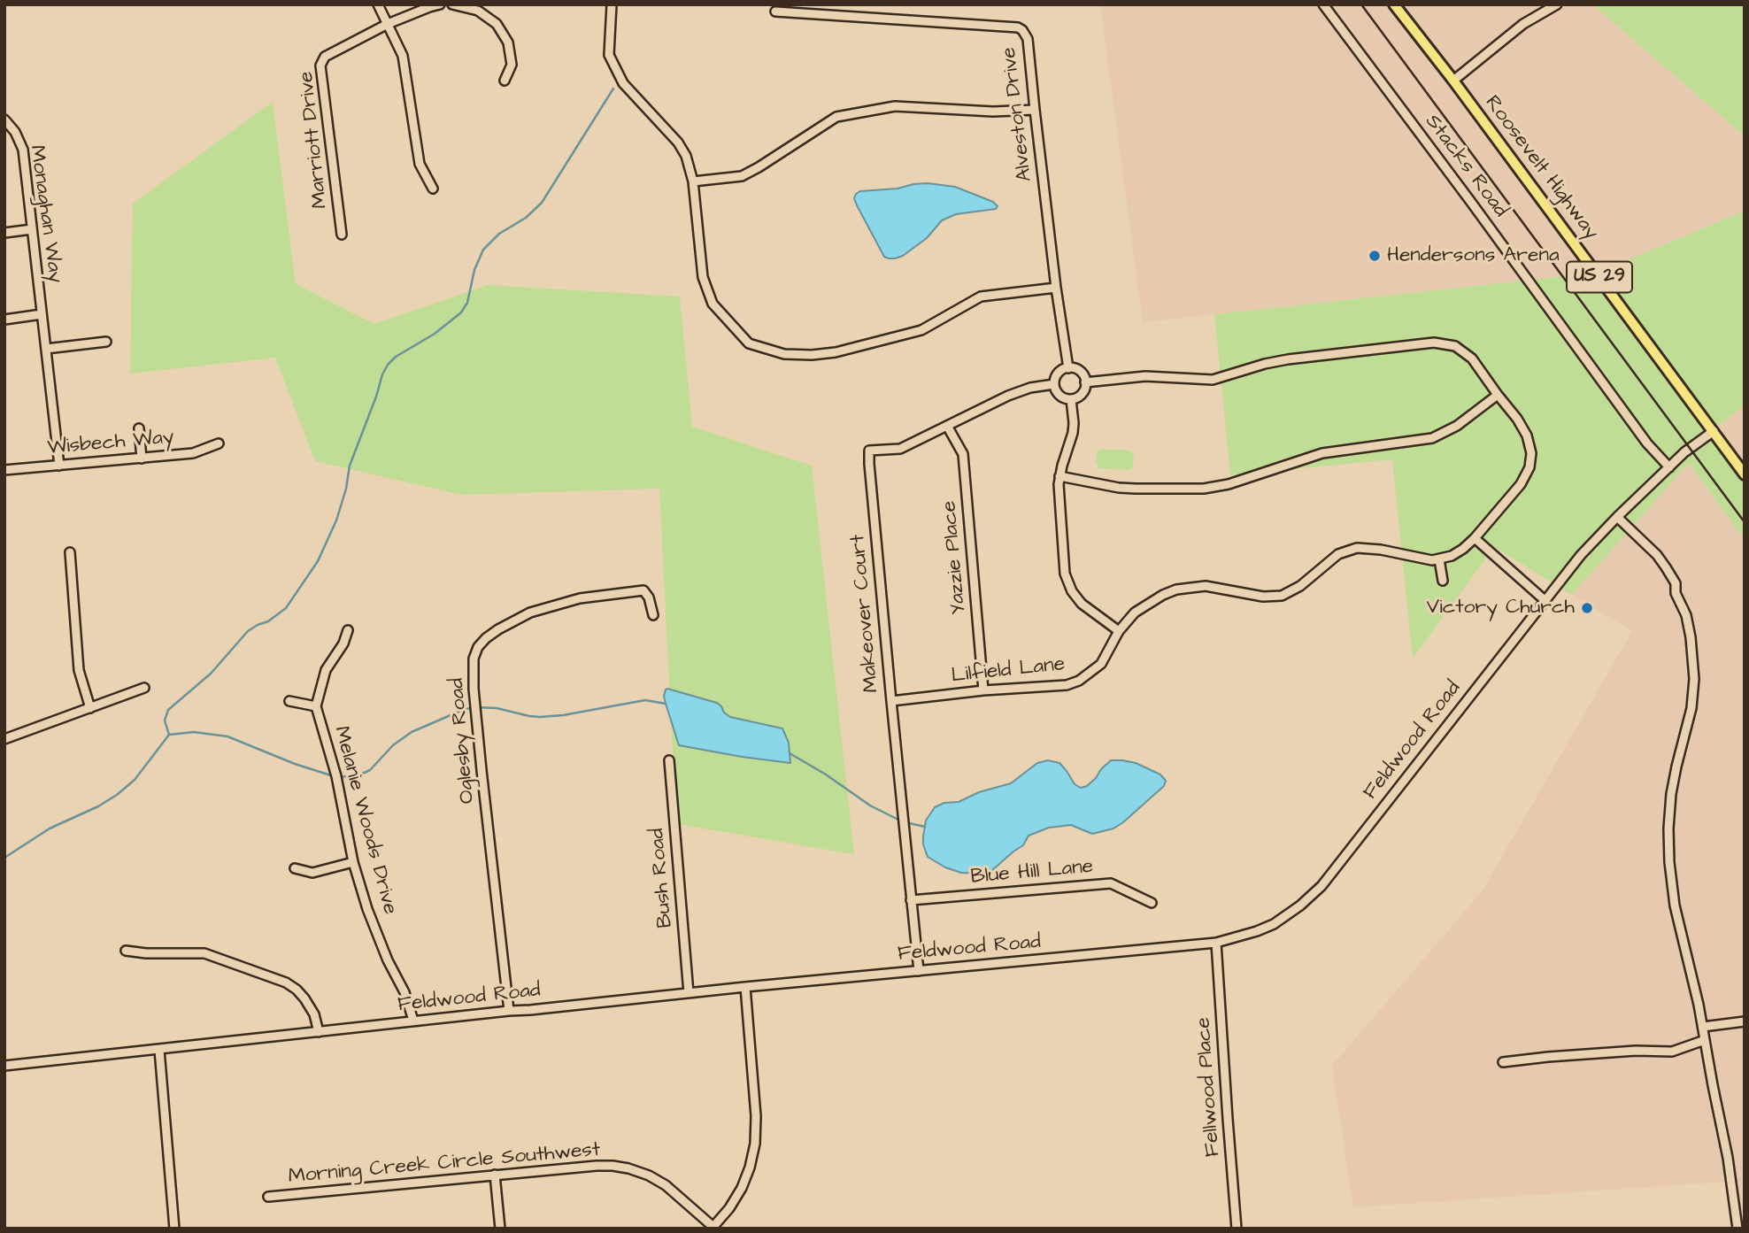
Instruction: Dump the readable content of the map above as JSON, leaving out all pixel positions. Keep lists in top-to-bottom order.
{
  "streets": {
    "main road": ["Roosevelt Highway", "US 29"],
    "street": [
      "Alveston Drive",
      "Marriott Drive",
      "Stacks Road",
      "Monaghan Way",
      "Wisbech Way",
      "Yazzie Place",
      "Makeover Court",
      "Lilfield Lane",
      "Oglesby Road",
      "Feldwood Road",
      "Melanie Woods Drive",
      "Blue Hill Lane",
      "Bush Road",
      "Fellwood Place",
      "Morning Creek Circle Southwest"
    ]
  },
  "crossings": [
    ["Alveston Drive", "Makeover Court"],
    ["Stacks Road", "Feldwood Road"],
    ["Roosevelt Highway", "Feldwood Road"],
    ["Monaghan Way", "Wisbech Way"],
    ["Yazzie Place", "Makeover Court"],
    ["Yazzie Place", "Lilfield Lane"],
    ["Makeover Court", "Lilfield Lane"],
    ["Makeover Court", "Feldwood Road"],
    ["Makeover Court", "Blue Hill Lane"],
    ["Oglesby Road", "Feldwood Road"],
    ["Feldwood Road", "Melanie Woods Drive"],
    ["Feldwood Road", "Bush Road"],
    ["Feldwood Road", "Fellwood Place"]
  ],
  "places": ["Hendersons Arena", "Victory Church"]
}
